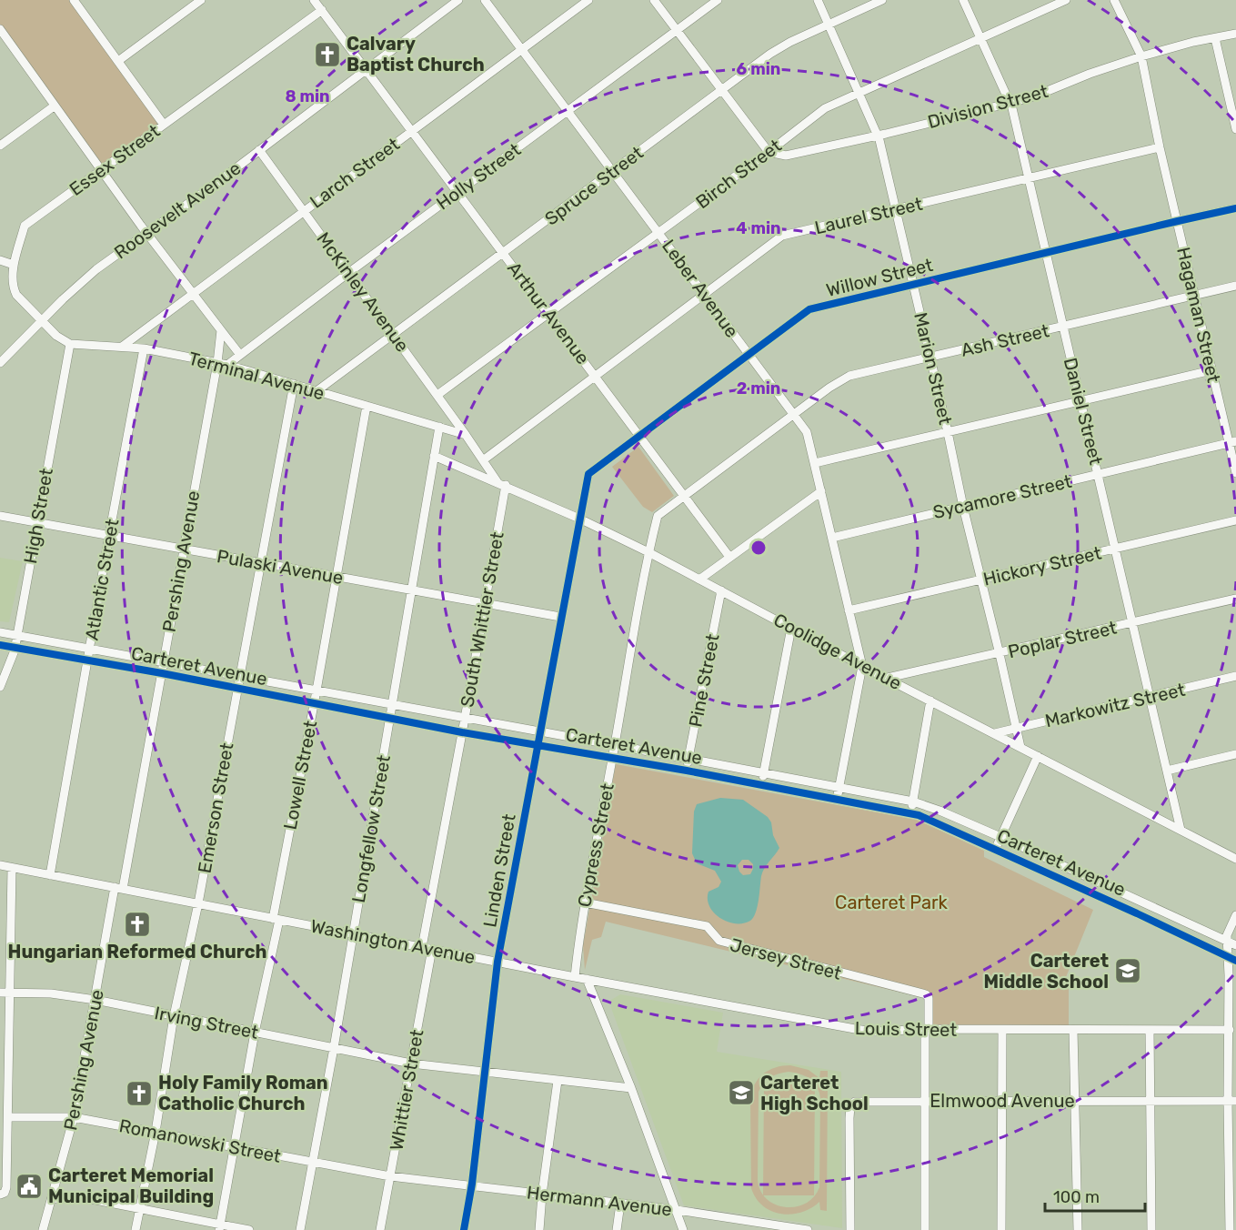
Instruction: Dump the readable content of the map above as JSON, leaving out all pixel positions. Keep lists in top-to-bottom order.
{
  "streets": {
    "street": [
      "Division Street",
      "Essex Street",
      "Larch Street",
      "Birch Street",
      "Holly Street",
      "Spruce Street",
      "Roosevelt Avenue",
      "Laurel Street",
      "Willow Street",
      "Leber Avenue",
      "McKinley Avenue",
      "Arthur Avenue",
      "Hagaman Street",
      "Ash Street",
      "Marion Street",
      "Terminal Avenue",
      "Daniel Street",
      "Sycamore Street",
      "High Street",
      "Pershing Avenue",
      "Hickory Street",
      "Pulaski Avenue",
      "Atlantic Street",
      "South Whittier Street",
      "Poplar Street",
      "Coolidge Avenue",
      "Carteret Avenue",
      "Pine Street",
      "Markowitz Street",
      "Lowell Street",
      "Emerson Street",
      "Longfellow Street",
      "Cypress Street",
      "Linden Street",
      "Washington Avenue",
      "Jersey Street",
      "Irving Street",
      "Louis Street",
      "Whittier Street",
      "Elmwood Avenue",
      "Romanowski Street",
      "Hermann Avenue"
    ]
  },
  "crossings": [
    ["Division Street", "Birch Street"],
    ["Division Street", "Hagaman Street"],
    ["Division Street", "Marion Street"],
    ["Division Street", "Daniel Street"],
    ["Essex Street", "Roosevelt Avenue"],
    ["Essex Street", "Arthur Avenue"],
    ["Essex Street", "Terminal Avenue"],
    ["Essex Street", "High Street"],
    ["Larch Street", "Leber Avenue"],
    ["Larch Street", "McKinley Avenue"],
    ["Larch Street", "Arthur Avenue"],
    ["Larch Street", "Terminal Avenue"],
    ["Birch Street", "Leber Avenue"],
    ["Birch Street", "McKinley Avenue"],
    ["Birch Street", "Arthur Avenue"],
    ["Birch Street", "Marion Street"],
    ["Birch Street", "Daniel Street"],
    ["Holly Street", "Leber Avenue"],
    ["Holly Street", "McKinley Avenue"],
    ["Holly Street", "Arthur Avenue"],
    ["Holly Street", "Terminal Avenue"],
    ["Spruce Street", "Leber Avenue"],
    ["Spruce Street", "McKinley Avenue"],
    ["Spruce Street", "Arthur Avenue"],
    ["Spruce Street", "Marion Street"],
    ["Spruce Street", "Terminal Avenue"],
    ["Roosevelt Avenue", "McKinley Avenue"],
    ["Roosevelt Avenue", "Arthur Avenue"],
    ["Laurel Street", "Leber Avenue"],
    ["Laurel Street", "McKinley Avenue"],
    ["Laurel Street", "Arthur Avenue"],
    ["Laurel Street", "Hagaman Street"],
    ["Laurel Street", "Marion Street"],
    ["Laurel Street", "Daniel Street"],
    ["Willow Street", "Leber Avenue"],
    ["Willow Street", "Arthur Avenue"],
    ["Willow Street", "Hagaman Street"],
    ["Willow Street", "Marion Street"],
    ["Willow Street", "Daniel Street"],
    ["Willow Street", "Coolidge Avenue"],
    ["Willow Street", "Linden Street"],
    ["Leber Avenue", "Ash Street"],
    ["Leber Avenue", "Sycamore Street"],
    ["Leber Avenue", "Hickory Street"],
    ["Leber Avenue", "Coolidge Avenue"],
    ["McKinley Avenue", "South Whittier Street"],
    ["McKinley Avenue", "Coolidge Avenue"],
    ["Arthur Avenue", "Ash Street"],
    ["Hagaman Street", "Ash Street"],
    ["Hagaman Street", "Sycamore Street"],
    ["Ash Street", "Marion Street"],
    ["Ash Street", "Daniel Street"],
    ["Ash Street", "Coolidge Avenue"],
    ["Ash Street", "Cypress Street"],
    ["Marion Street", "Sycamore Street"],
    ["Marion Street", "Hickory Street"],
    ["Marion Street", "Poplar Street"],
    ["Marion Street", "Coolidge Avenue"],
    ["Marion Street", "Markowitz Street"],
    ["Terminal Avenue", "High Street"],
    ["Terminal Avenue", "Pershing Avenue"],
    ["Terminal Avenue", "Atlantic Street"],
    ["Terminal Avenue", "Lowell Street"],
    ["Terminal Avenue", "Emerson Street"],
    ["Terminal Avenue", "Longfellow Street"],
    ["Daniel Street", "Sycamore Street"],
    ["Daniel Street", "Hickory Street"],
    ["Daniel Street", "Poplar Street"],
    ["Daniel Street", "Coolidge Avenue"],
    ["Daniel Street", "Markowitz Street"],
    ["High Street", "Pulaski Avenue"],
    ["High Street", "Carteret Avenue"],
    ["Pershing Avenue", "Pulaski Avenue"],
    ["Pershing Avenue", "Carteret Avenue"],
    ["Pershing Avenue", "Washington Avenue"],
    ["Pershing Avenue", "Irving Street"],
    ["Pershing Avenue", "Romanowski Street"],
    ["Pulaski Avenue", "Atlantic Street"],
    ["Pulaski Avenue", "South Whittier Street"],
    ["Pulaski Avenue", "Lowell Street"],
    ["Pulaski Avenue", "Emerson Street"],
    ["Pulaski Avenue", "Longfellow Street"],
    ["Pulaski Avenue", "Linden Street"],
    ["Atlantic Street", "Carteret Avenue"],
    ["Atlantic Street", "Washington Avenue"],
    ["South Whittier Street", "Coolidge Avenue"],
    ["South Whittier Street", "Carteret Avenue"],
    ["South Whittier Street", "Washington Avenue"],
    ["Poplar Street", "Coolidge Avenue"],
    ["Coolidge Avenue", "Pine Street"],
    ["Coolidge Avenue", "Markowitz Street"],
    ["Coolidge Avenue", "Longfellow Street"],
    ["Coolidge Avenue", "Cypress Street"],
    ["Coolidge Avenue", "Linden Street"],
    ["Carteret Avenue", "Pine Street"],
    ["Carteret Avenue", "Lowell Street"],
    ["Carteret Avenue", "Emerson Street"],
    ["Carteret Avenue", "Longfellow Street"],
    ["Carteret Avenue", "Cypress Street"],
    ["Carteret Avenue", "Linden Street"],
    ["Lowell Street", "Washington Avenue"],
    ["Lowell Street", "Irving Street"],
    ["Lowell Street", "Romanowski Street"],
    ["Emerson Street", "Washington Avenue"],
    ["Emerson Street", "Irving Street"],
    ["Emerson Street", "Romanowski Street"],
    ["Longfellow Street", "Washington Avenue"],
    ["Longfellow Street", "Irving Street"],
    ["Longfellow Street", "Romanowski Street"],
    ["Cypress Street", "Washington Avenue"],
    ["Cypress Street", "Jersey Street"],
    ["Linden Street", "Washington Avenue"],
    ["Linden Street", "Irving Street"],
    ["Linden Street", "Hermann Avenue"],
    ["Washington Avenue", "Louis Street"],
    ["Washington Avenue", "Whittier Street"],
    ["Jersey Street", "Louis Street"],
    ["Jersey Street", "Elmwood Avenue"],
    ["Irving Street", "Whittier Street"],
    ["Whittier Street", "Romanowski Street"],
    ["Whittier Street", "Hermann Avenue"],
    ["Romanowski Street", "Hermann Avenue"]
  ],
  "parks": ["Carteret Park"],
  "places": {
    "church": ["Calvary Baptist Church", "Hungarian Reformed Church", "Holy Family Roman Catholic Church"],
    "school or university": ["Carteret Middle School", "Carteret High School"],
    "public building": ["Carteret Memorial Municipal Building"]
  },
  "scale_bar": "100 m",
  "rings": [
    "6 min",
    "8 min",
    "4 min",
    "2 min"
  ]
}
